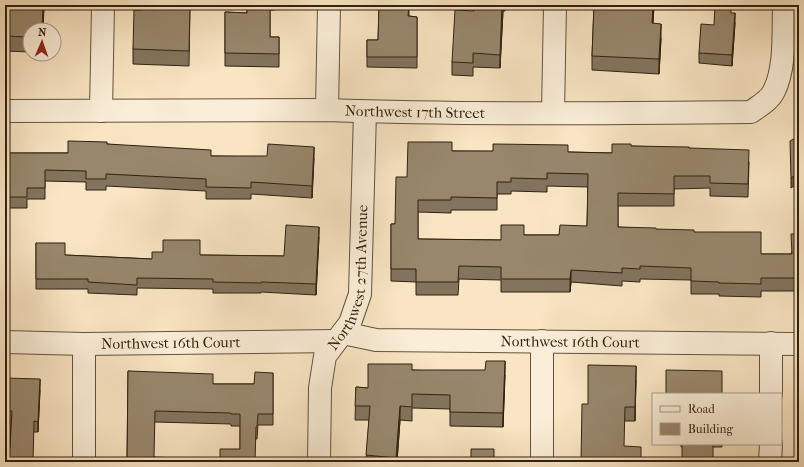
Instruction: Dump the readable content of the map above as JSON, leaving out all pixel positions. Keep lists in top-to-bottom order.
{
  "streets": {
    "street": ["Northwest 17th Street", "Northwest 27th Avenue", "Northwest 16th Court"]
  },
  "crossings": [
    ["Northwest 17th Street", "Northwest 27th Avenue"],
    ["Northwest 27th Avenue", "Northwest 16th Court"]
  ],
  "legend": ["Road", "Building"],
  "north": "top"
}
